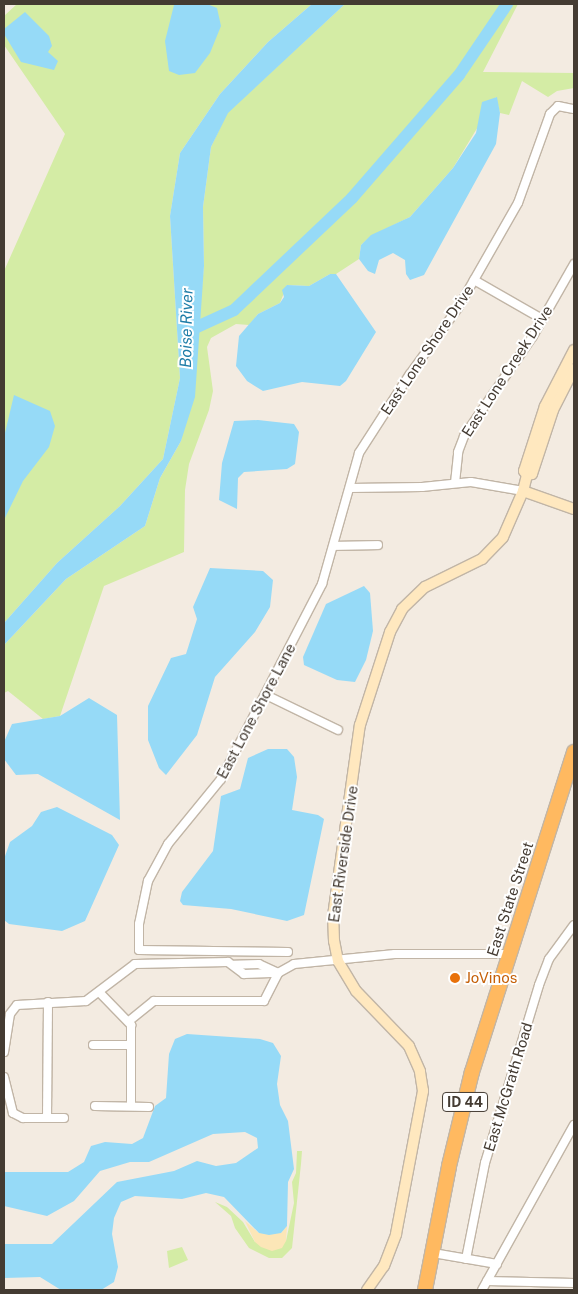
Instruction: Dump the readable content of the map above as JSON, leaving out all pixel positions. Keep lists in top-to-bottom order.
{
  "streets": {
    "highway": ["East State Street", "ID 44"],
    "street": [
      "East Lone Shore Drive",
      "East Lone Creek Drive",
      "East Lone Shore Lane",
      "East Riverside Drive",
      "East McGrath Road"
    ]
  },
  "crossings": [
    ["East Lone Shore Drive", "East Lone Shore Lane"]
  ],
  "water": ["Boise River"],
  "places": ["JoVinos"]
}
